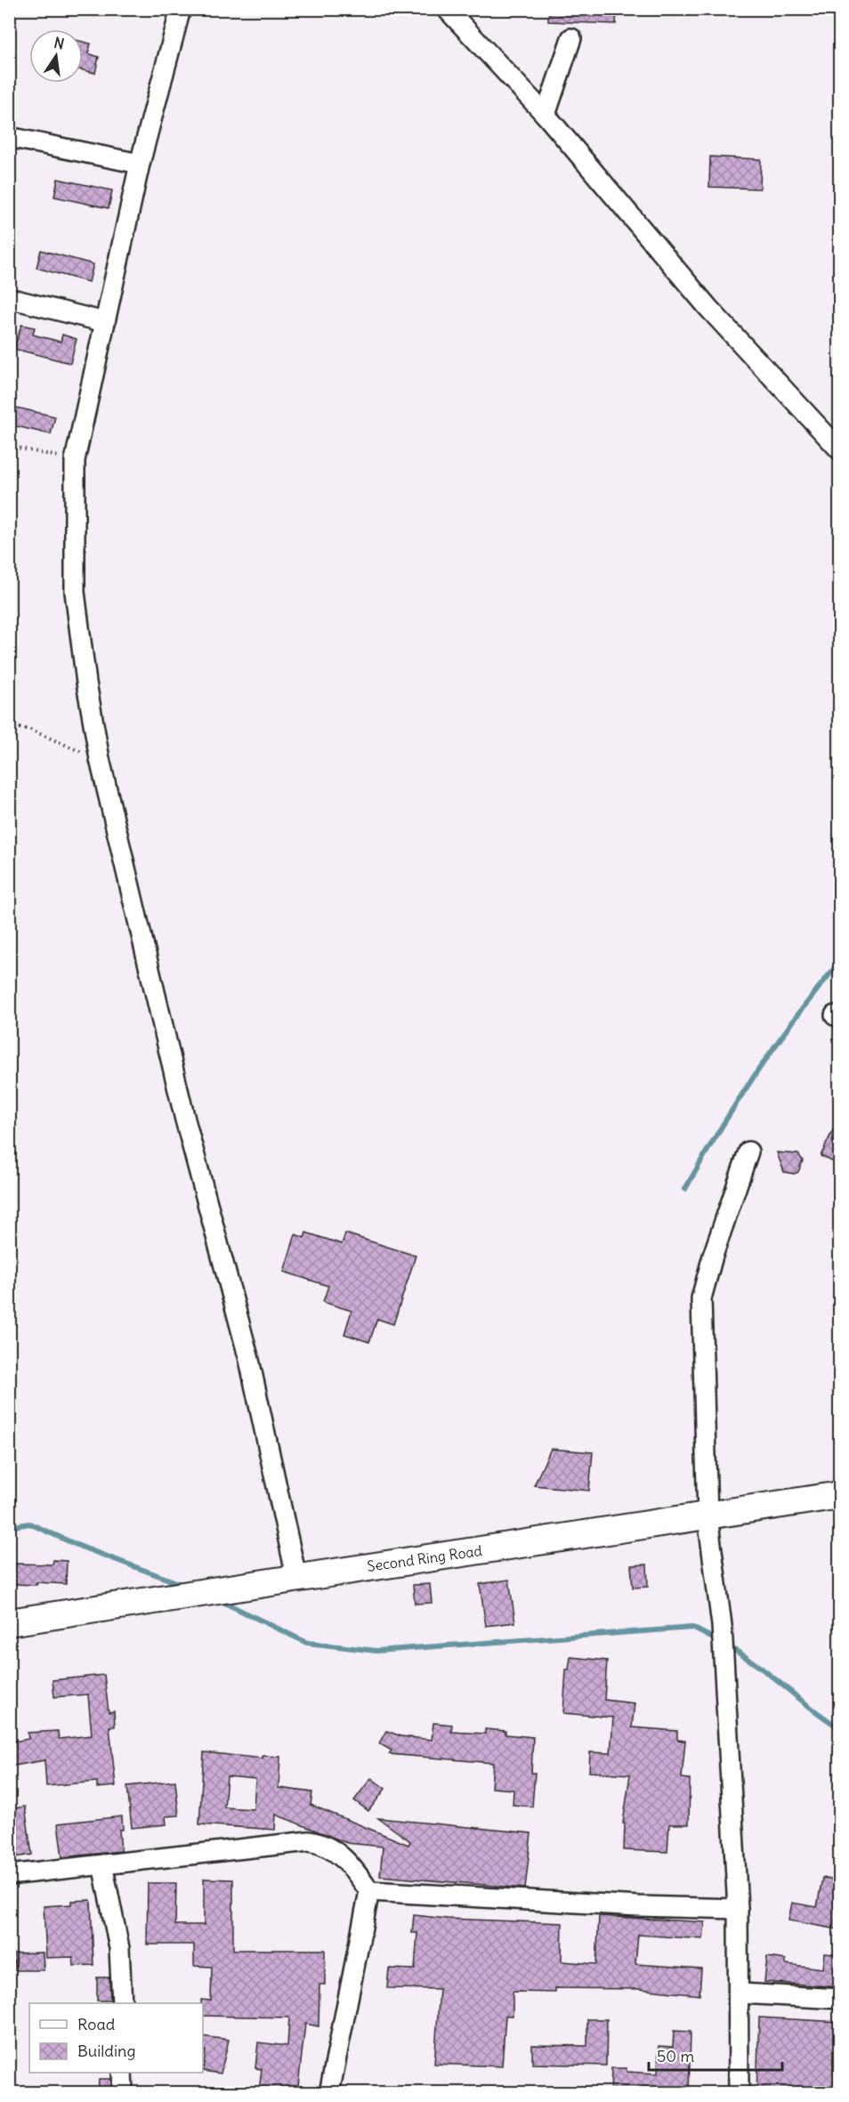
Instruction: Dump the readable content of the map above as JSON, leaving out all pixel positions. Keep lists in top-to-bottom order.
{
  "streets": {
    "main road": ["Second Ring Road"]
  },
  "legend": ["Road", "Building"],
  "scale_bar": "50 m",
  "north": "top"
}
